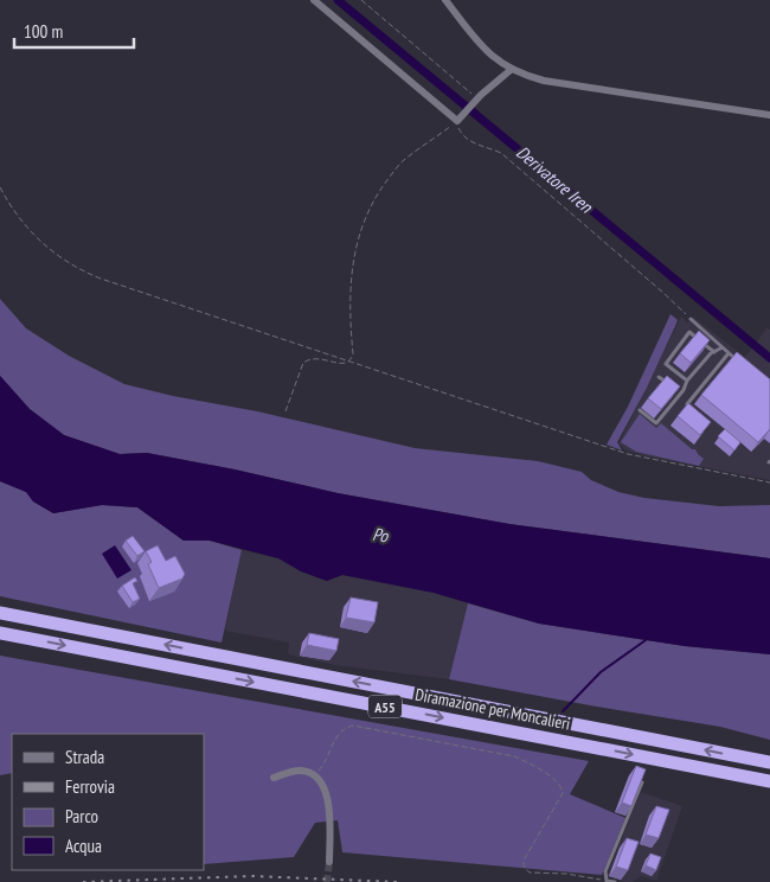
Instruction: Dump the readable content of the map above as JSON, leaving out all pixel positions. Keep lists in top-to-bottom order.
{
  "streets": {
    "highway": ["A55", "Diramazione per Moncalieri"]
  },
  "water": ["Derivatore Iren", "Po"],
  "legend": [
    "Strada",
    "Ferrovia",
    "Parco",
    "Acqua"
  ],
  "scale_bar": "100 m"
}
